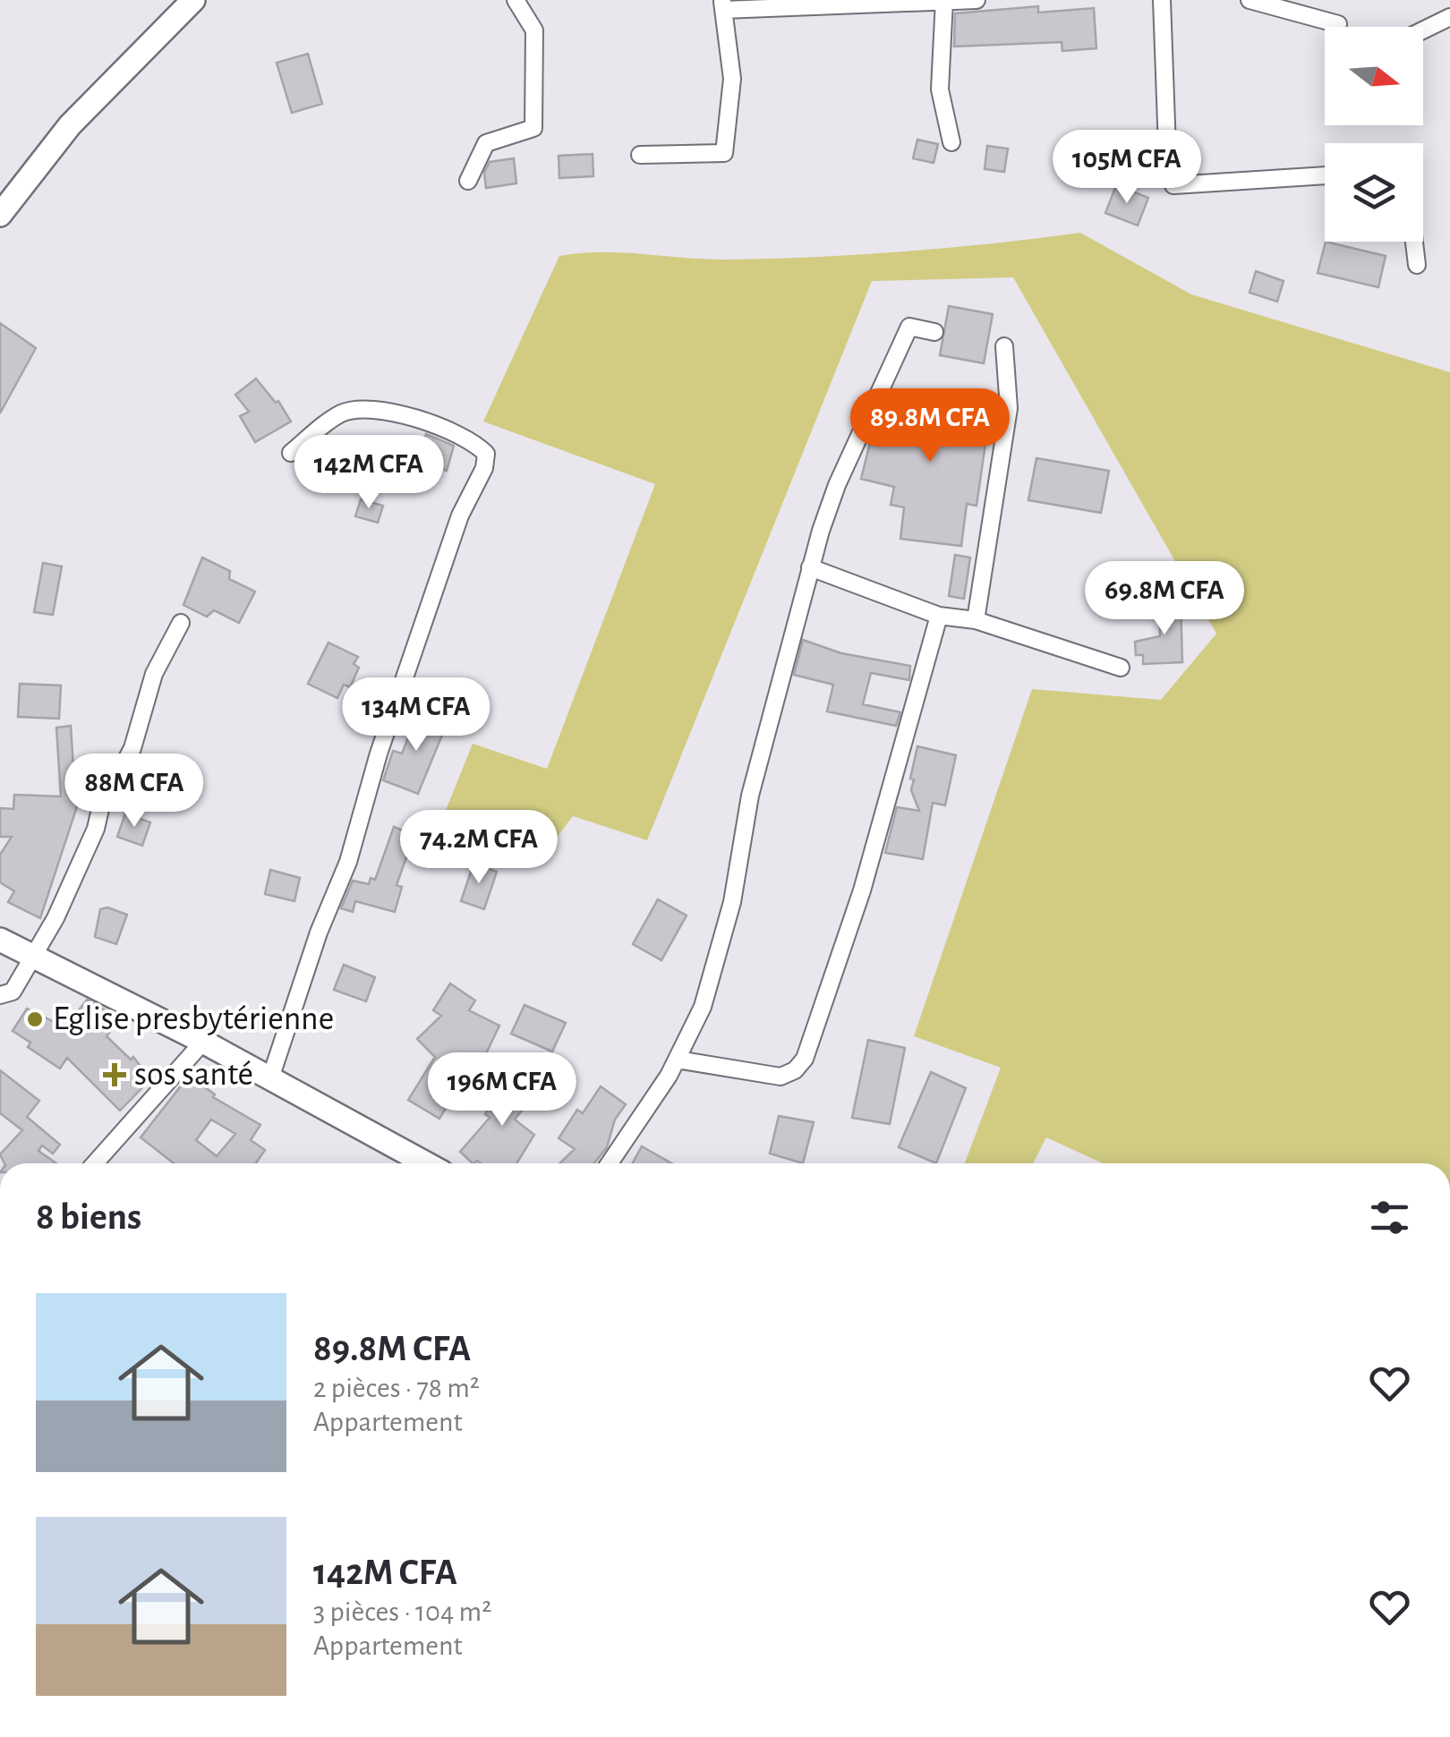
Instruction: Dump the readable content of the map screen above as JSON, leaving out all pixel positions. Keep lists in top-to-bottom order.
{
  "places": {
    "other": ["Eglise presbytérienne"],
    "health": ["sos santé"]
  },
  "north": "right",
  "page": {
    "price": [
      "105M CFA",
      "89.8M CFA",
      "142M CFA",
      "69.8M CFA",
      "134M CFA",
      "88M CFA",
      "74.2M CFA",
      "196M CFA"
    ],
    "heading": "8 biens",
    "list": [
      {
        "name": "89.8M CFA",
        "note": "2 pièces · 78 m² · Appartement"
      },
      {
        "name": "142M CFA",
        "note": "3 pièces · 104 m² · Appartement"
      }
    ]
  }
}
